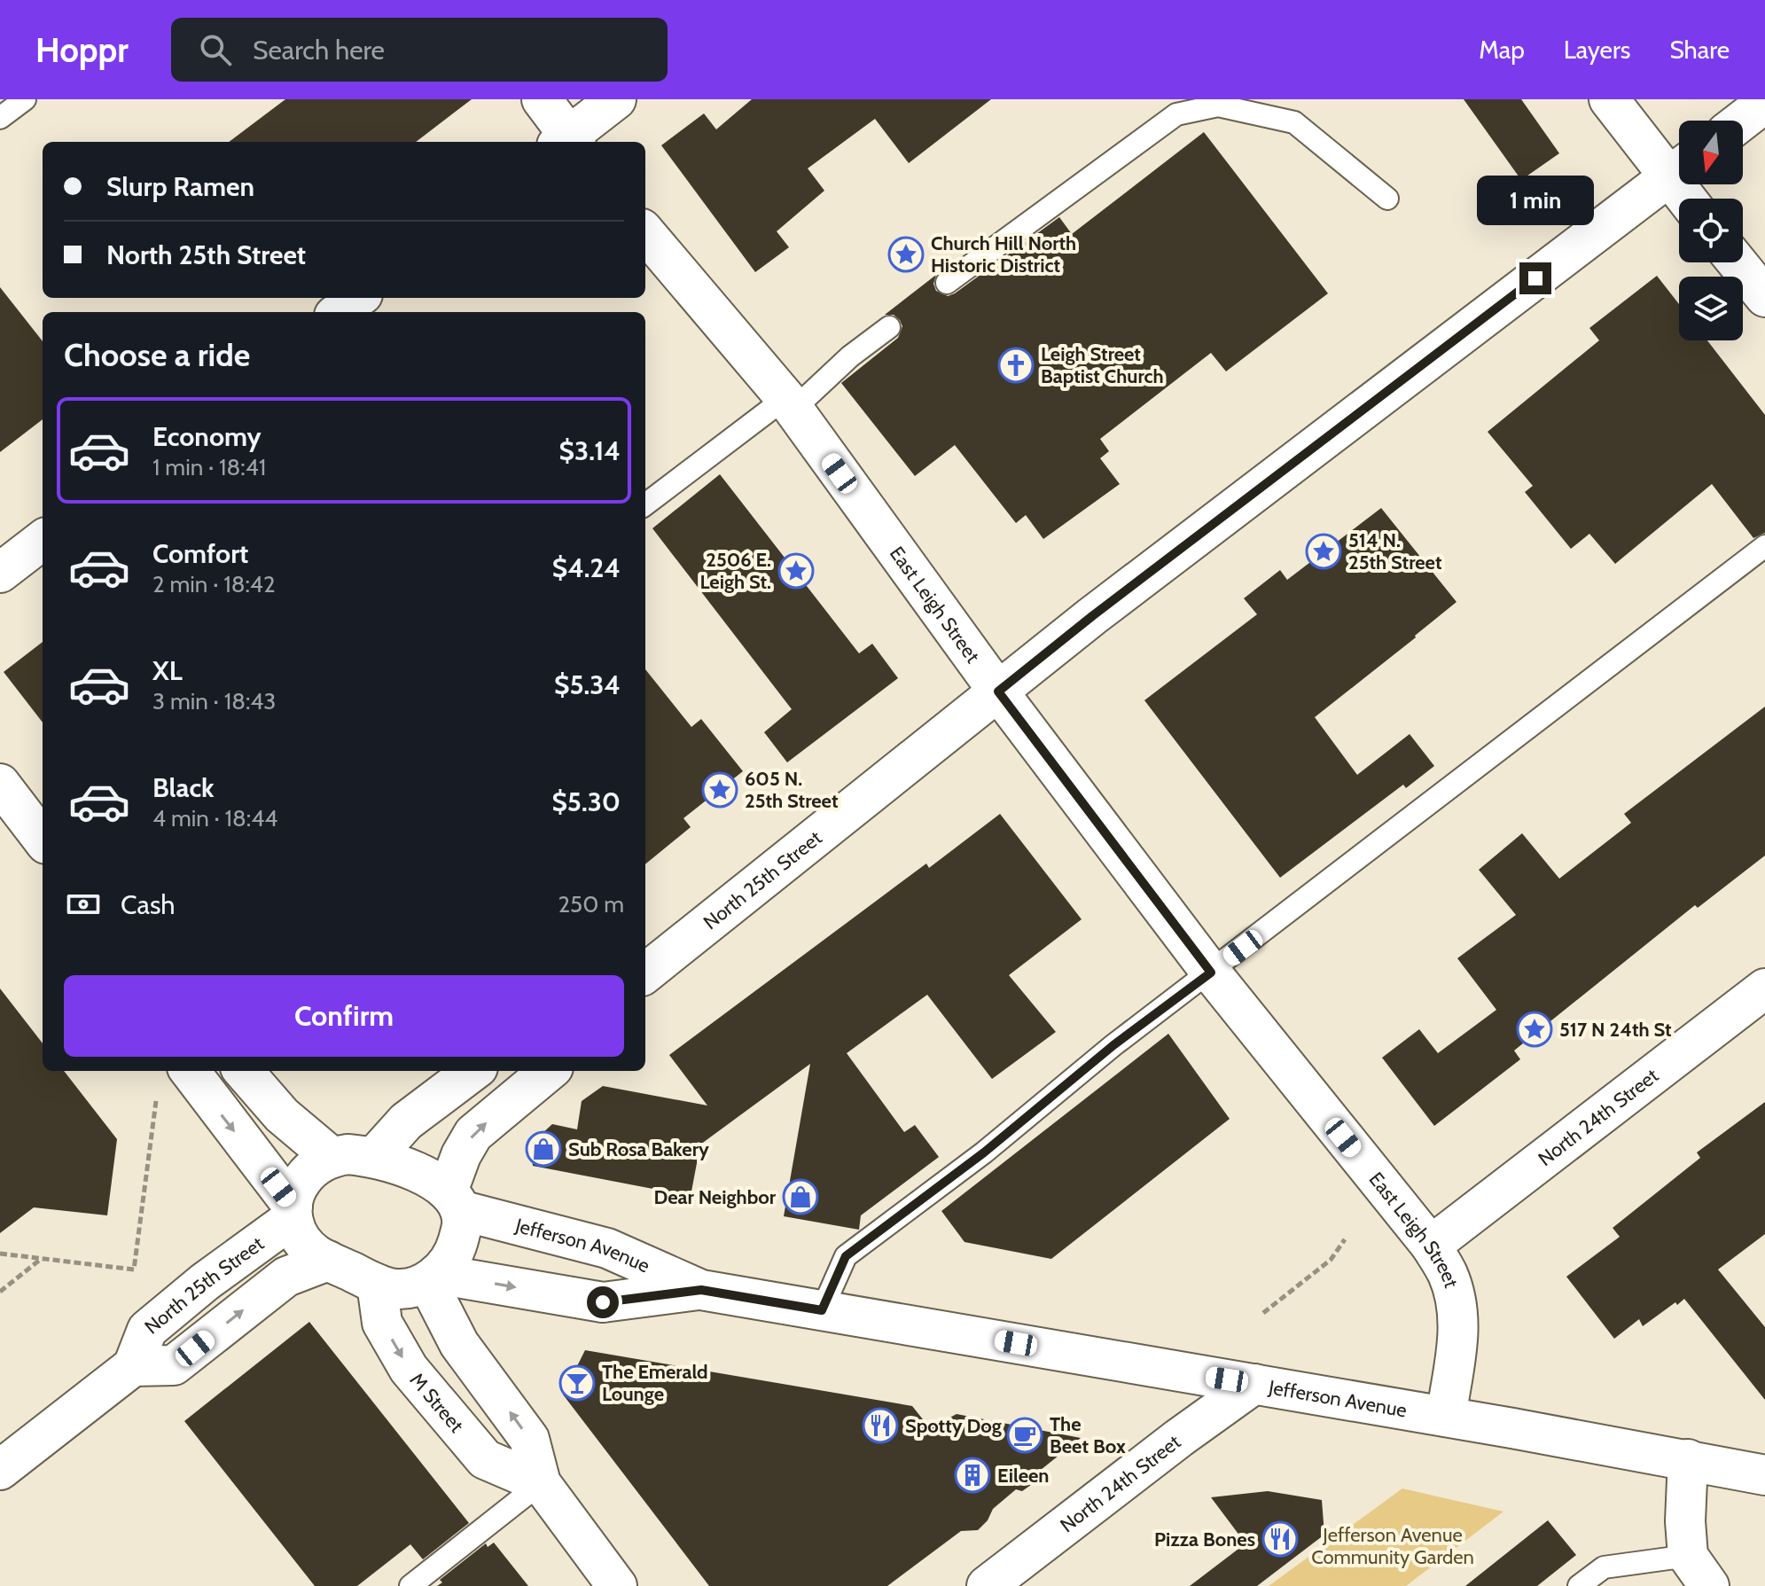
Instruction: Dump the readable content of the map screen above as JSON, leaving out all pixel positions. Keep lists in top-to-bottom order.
{
  "streets": {
    "street": [
      "East Leigh Street",
      "North 25th Street",
      "North 24th Street",
      "Jefferson Avenue",
      "M Street"
    ]
  },
  "crossings": [
    ["East Leigh Street", "North 25th Street"],
    ["East Leigh Street", "North 24th Street"],
    ["East Leigh Street", "Jefferson Avenue"],
    ["North 25th Street", "Jefferson Avenue"],
    ["North 25th Street", "M Street"],
    ["North 24th Street", "Jefferson Avenue"],
    ["Jefferson Avenue", "M Street"]
  ],
  "parks": ["Jefferson Avenue Community Garden"],
  "places": {
    "place": [
      "Church Hill North Historic District",
      "514 N. 25th Street",
      "2506 E. Leigh St.",
      "605 N. 25th Street",
      "517 N 24th St"
    ],
    "church": ["Leigh Street Baptist Church"],
    "shop": ["Sub Rosa Bakery", "Dear Neighbor"],
    "bar": ["The Emerald Lounge"],
    "restaurant": ["Spotty Dog", "Pizza Bones"],
    "cafe": ["The Beet Box"],
    "building": ["Eileen"]
  },
  "north": "bottom",
  "page": {
    "header": "Hoppr",
    "search": "Search here",
    "nav": ["Map", "Layers", "Share"],
    "banner": ["Slurp Ramen", "North 25th Street"],
    "bubble": "1 min",
    "heading": "Choose a ride",
    "list": [
      {
        "name": "Economy",
        "note": "1 min · 18:41",
        "value": "$3.14"
      },
      {
        "name": "Comfort",
        "note": "2 min · 18:42",
        "value": "$4.24"
      },
      {
        "name": "XL",
        "note": "3 min · 18:43",
        "value": "$5.34"
      },
      {
        "name": "Black",
        "note": "4 min · 18:44",
        "value": "$5.30"
      }
    ],
    "pay": ["Cash", "250 m"],
    "buttons": "Confirm"
  }
}
